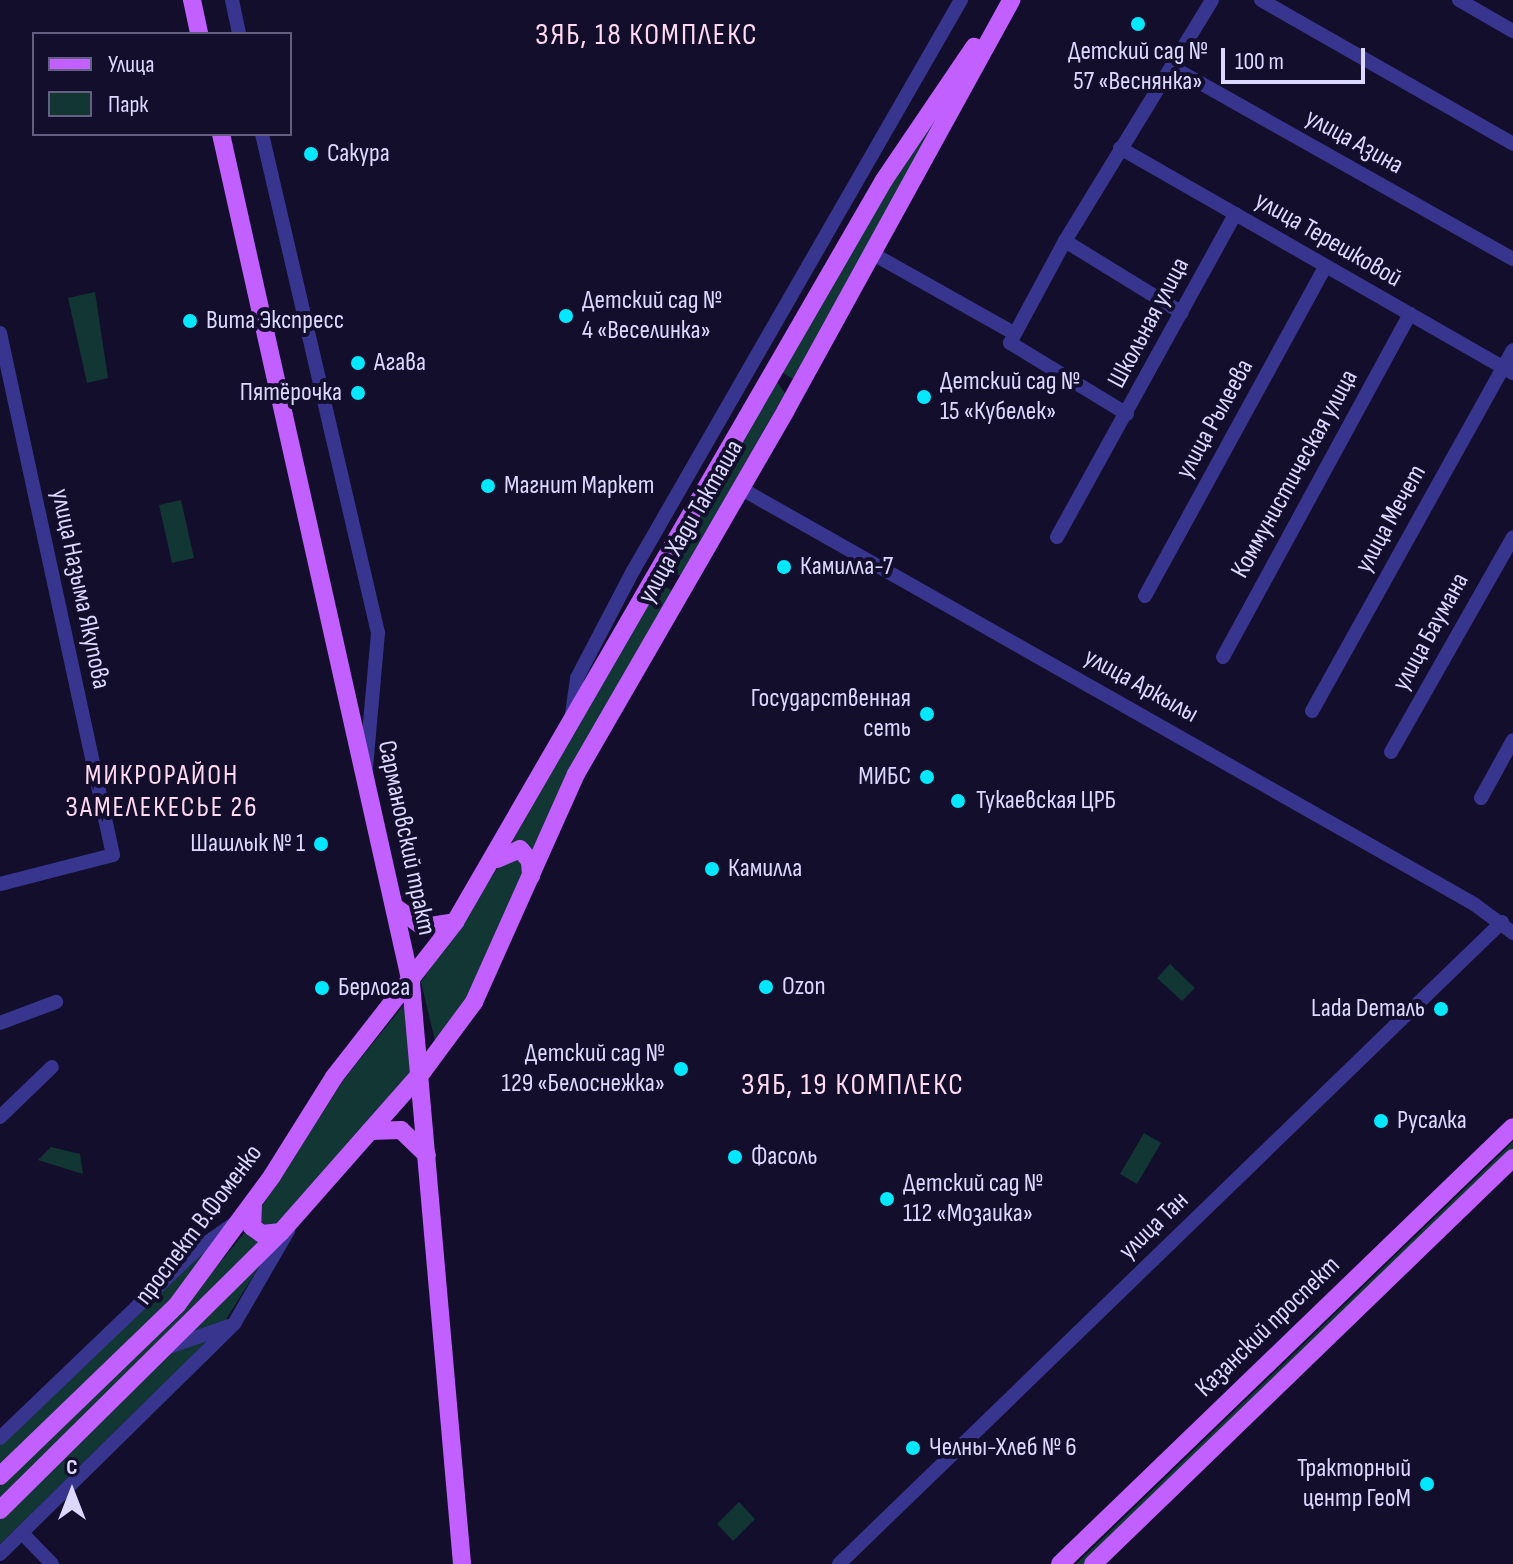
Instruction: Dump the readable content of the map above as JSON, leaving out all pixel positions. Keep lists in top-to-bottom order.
{
  "streets": {
    "main road": [
      "улица Хади Такташа",
      "Сармановский тракт",
      "проспект В.Фоменко",
      "Казанский проспект"
    ],
    "street": [
      "улица Азина",
      "улица Терешковой",
      "Школьная улица",
      "улица Рылеева",
      "Коммунистическая улица",
      "улица Мечет",
      "улица Назыма Якупова",
      "улица Баумана",
      "улица Аркылы",
      "улица Тан"
    ]
  },
  "crossings": [
    ["улица Терешковой", "Школьная улица"],
    ["улица Терешковой", "улица Рылеева"],
    ["улица Терешковой", "Коммунистическая улица"],
    ["улица Терешковой", "улица Мечет"],
    ["улица Хади Такташа", "улица Аркылы"],
    ["улица Хади Такташа", "Сармановский тракт"],
    ["улица Хади Такташа", "проспект В.Фоменко"],
    ["улица Аркылы", "улица Тан"],
    ["Сармановский тракт", "проспект В.Фоменко"]
  ],
  "districts": ["ЗЯБ, 18 КОМПЛЕКС", "МИКРОРАЙОН ЗАМЕЛЕКЕСЬЕ 26", "ЗЯБ, 19 КОМПЛЕКС"],
  "places": [
    "Детский сад № 57 «Веснянка»",
    "Сакура",
    "Детский сад № 4 «Веселинка»",
    "Вита Экспресс",
    "Агава",
    "Пятёрочка",
    "Детский сад № 15 «Кубелек»",
    "Магнит Маркет",
    "Камилла-7",
    "Государственная сеть",
    "МИБС",
    "Тукаевская ЦРБ",
    "Шашлык № 1",
    "Камилла",
    "Ozon",
    "Берлога",
    "Lada Dеталь",
    "Детский сад № 129 «Белоснежка»",
    "Русалка",
    "Фасоль",
    "Детский сад № 112 «Мозаика»",
    "Челны-Хлеб № 6",
    "Тракторный центр ГеоМ"
  ],
  "legend": ["Улица", "Парк"],
  "scale_bar": "100 m",
  "north": "top"
}
